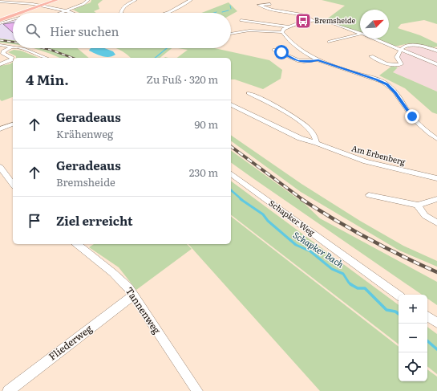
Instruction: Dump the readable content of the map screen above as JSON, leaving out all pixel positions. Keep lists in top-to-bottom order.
{
  "streets": {
    "street": [
      "Am Erbenberg",
      "Schapker Weg",
      "Tannenweg",
      "Fliederweg"
    ]
  },
  "crossings": [
    ["Tannenweg", "Fliederweg"]
  ],
  "water": ["Schapker Bach"],
  "places": {
    "bus stop": ["Bremsheide"]
  },
  "north": "top right",
  "page": {
    "search": "Hier suchen",
    "heading": ["4 Min.", "Zu Fuß · 320 m"],
    "list": [
      ["Geradeaus", "Krähenweg", "90 m"],
      ["Geradeaus", "Bremsheide", "230 m"],
      "Ziel erreicht"
    ],
    "map_buttons": ["+", "−"]
  }
}
